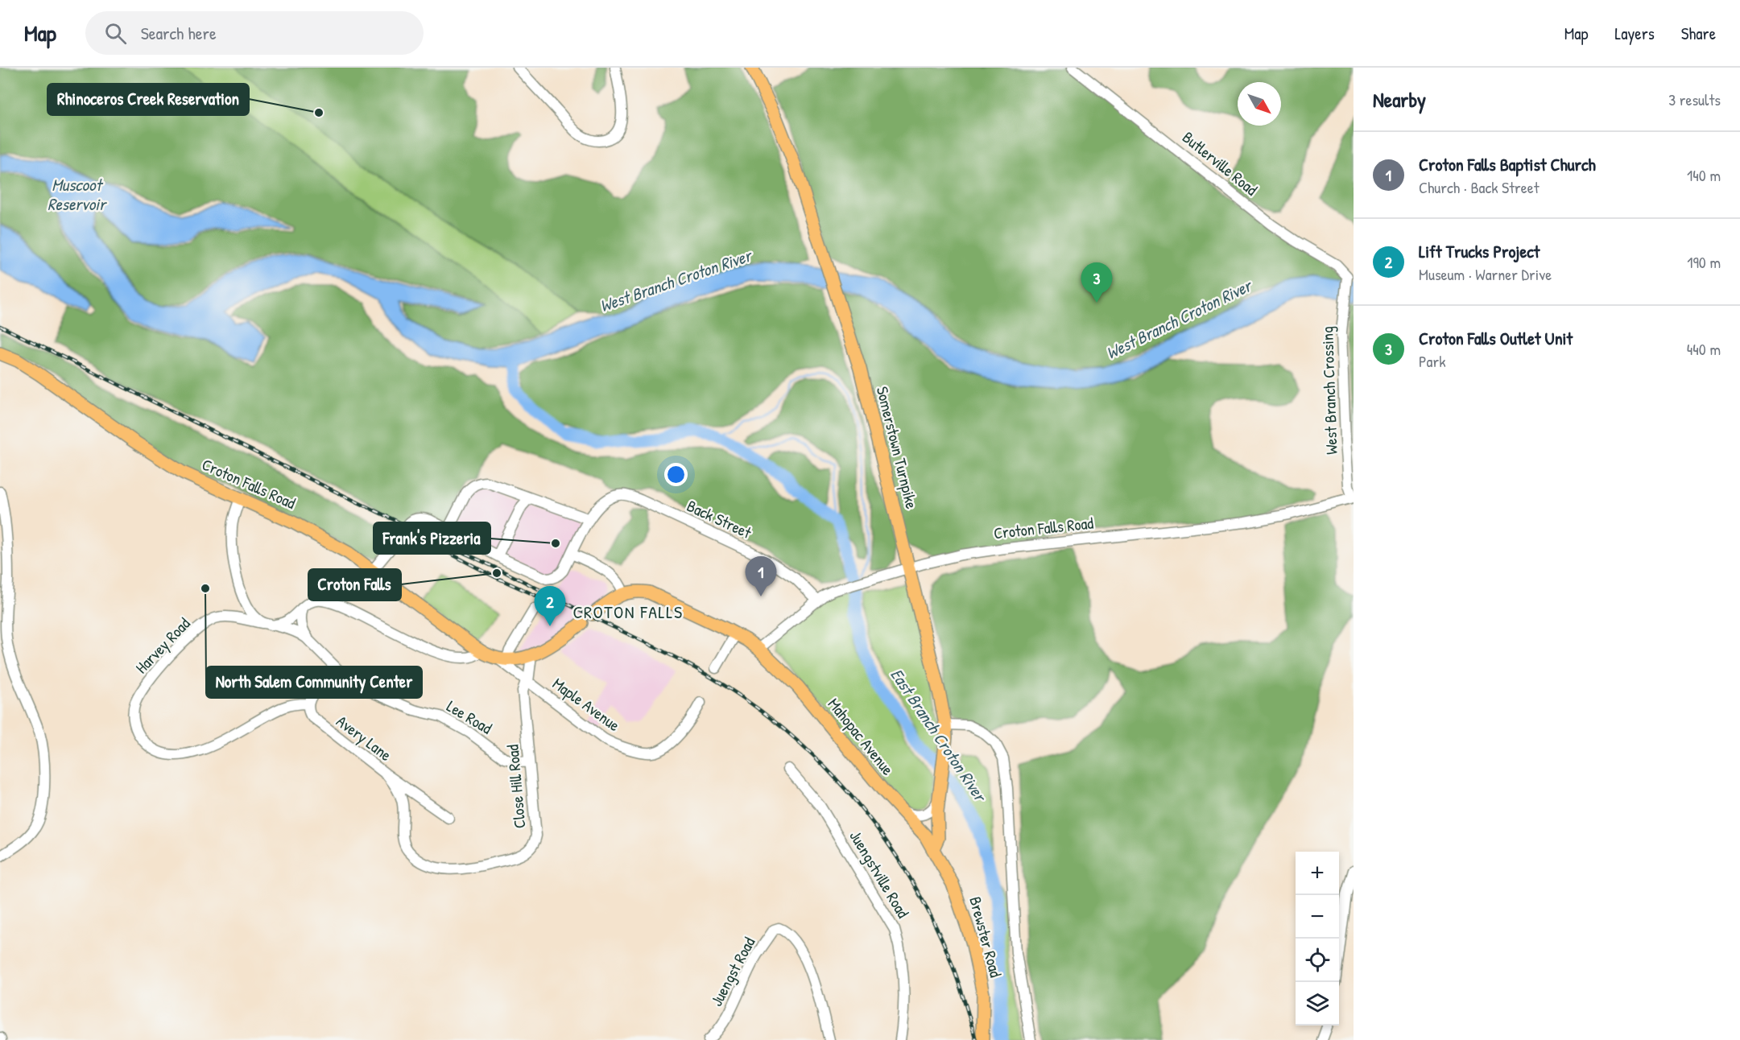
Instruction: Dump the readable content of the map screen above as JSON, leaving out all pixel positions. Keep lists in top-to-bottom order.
{
  "streets": {
    "main road": [
      "Somerstown Turnpike",
      "Croton Falls Road",
      "Mahopac Avenue",
      "Brewster Road"
    ],
    "street": [
      "Butlerville Road",
      "West Branch Crossing",
      "Back Street",
      "Harvey Road",
      "Maple Avenue",
      "Lee Road",
      "Avery Lane",
      "Close Hill Road",
      "Juengstville Road",
      "Juengst Road"
    ]
  },
  "crossings": [
    ["Butlerville Road", "West Branch Crossing"],
    ["West Branch Crossing", "Croton Falls Road"],
    ["Somerstown Turnpike", "Croton Falls Road"],
    ["Somerstown Turnpike", "Mahopac Avenue"],
    ["Somerstown Turnpike", "Brewster Road"],
    ["Croton Falls Road", "Back Street"],
    ["Croton Falls Road", "Maple Avenue"],
    ["Croton Falls Road", "Mahopac Avenue"],
    ["Harvey Road", "Lee Road"],
    ["Harvey Road", "Avery Lane"],
    ["Maple Avenue", "Close Hill Road"],
    ["Lee Road", "Close Hill Road"],
    ["Mahopac Avenue", "Brewster Road"],
    ["Avery Lane", "Close Hill Road"]
  ],
  "districts": ["CROTON FALLS"],
  "water": ["Muscoot Reservoir", "West Branch Croton River", "East Branch Croton River"],
  "places": [
    "Rhinoceros Creek Reservation",
    "Frank's Pizzeria",
    "Croton Falls",
    "North Salem Community Center"
  ],
  "north": "bottom right",
  "page": {
    "header": "Map",
    "search": "Search here",
    "nav": ["Map", "Layers", "Share"],
    "heading": ["Nearby", "3 results"],
    "list": [
      {
        "mark": "1",
        "name": "Croton Falls Baptist Church",
        "note": "Church · Back Street",
        "value": "140 m"
      },
      {
        "mark": "2",
        "name": "Lift Trucks Project",
        "note": "Museum · Warner Drive",
        "value": "190 m"
      },
      {
        "mark": "3",
        "name": "Croton Falls Outlet Unit",
        "note": "Park",
        "value": "440 m"
      }
    ],
    "pins": ["3", "1", "2"],
    "map_buttons": ["+", "−"]
  }
}
